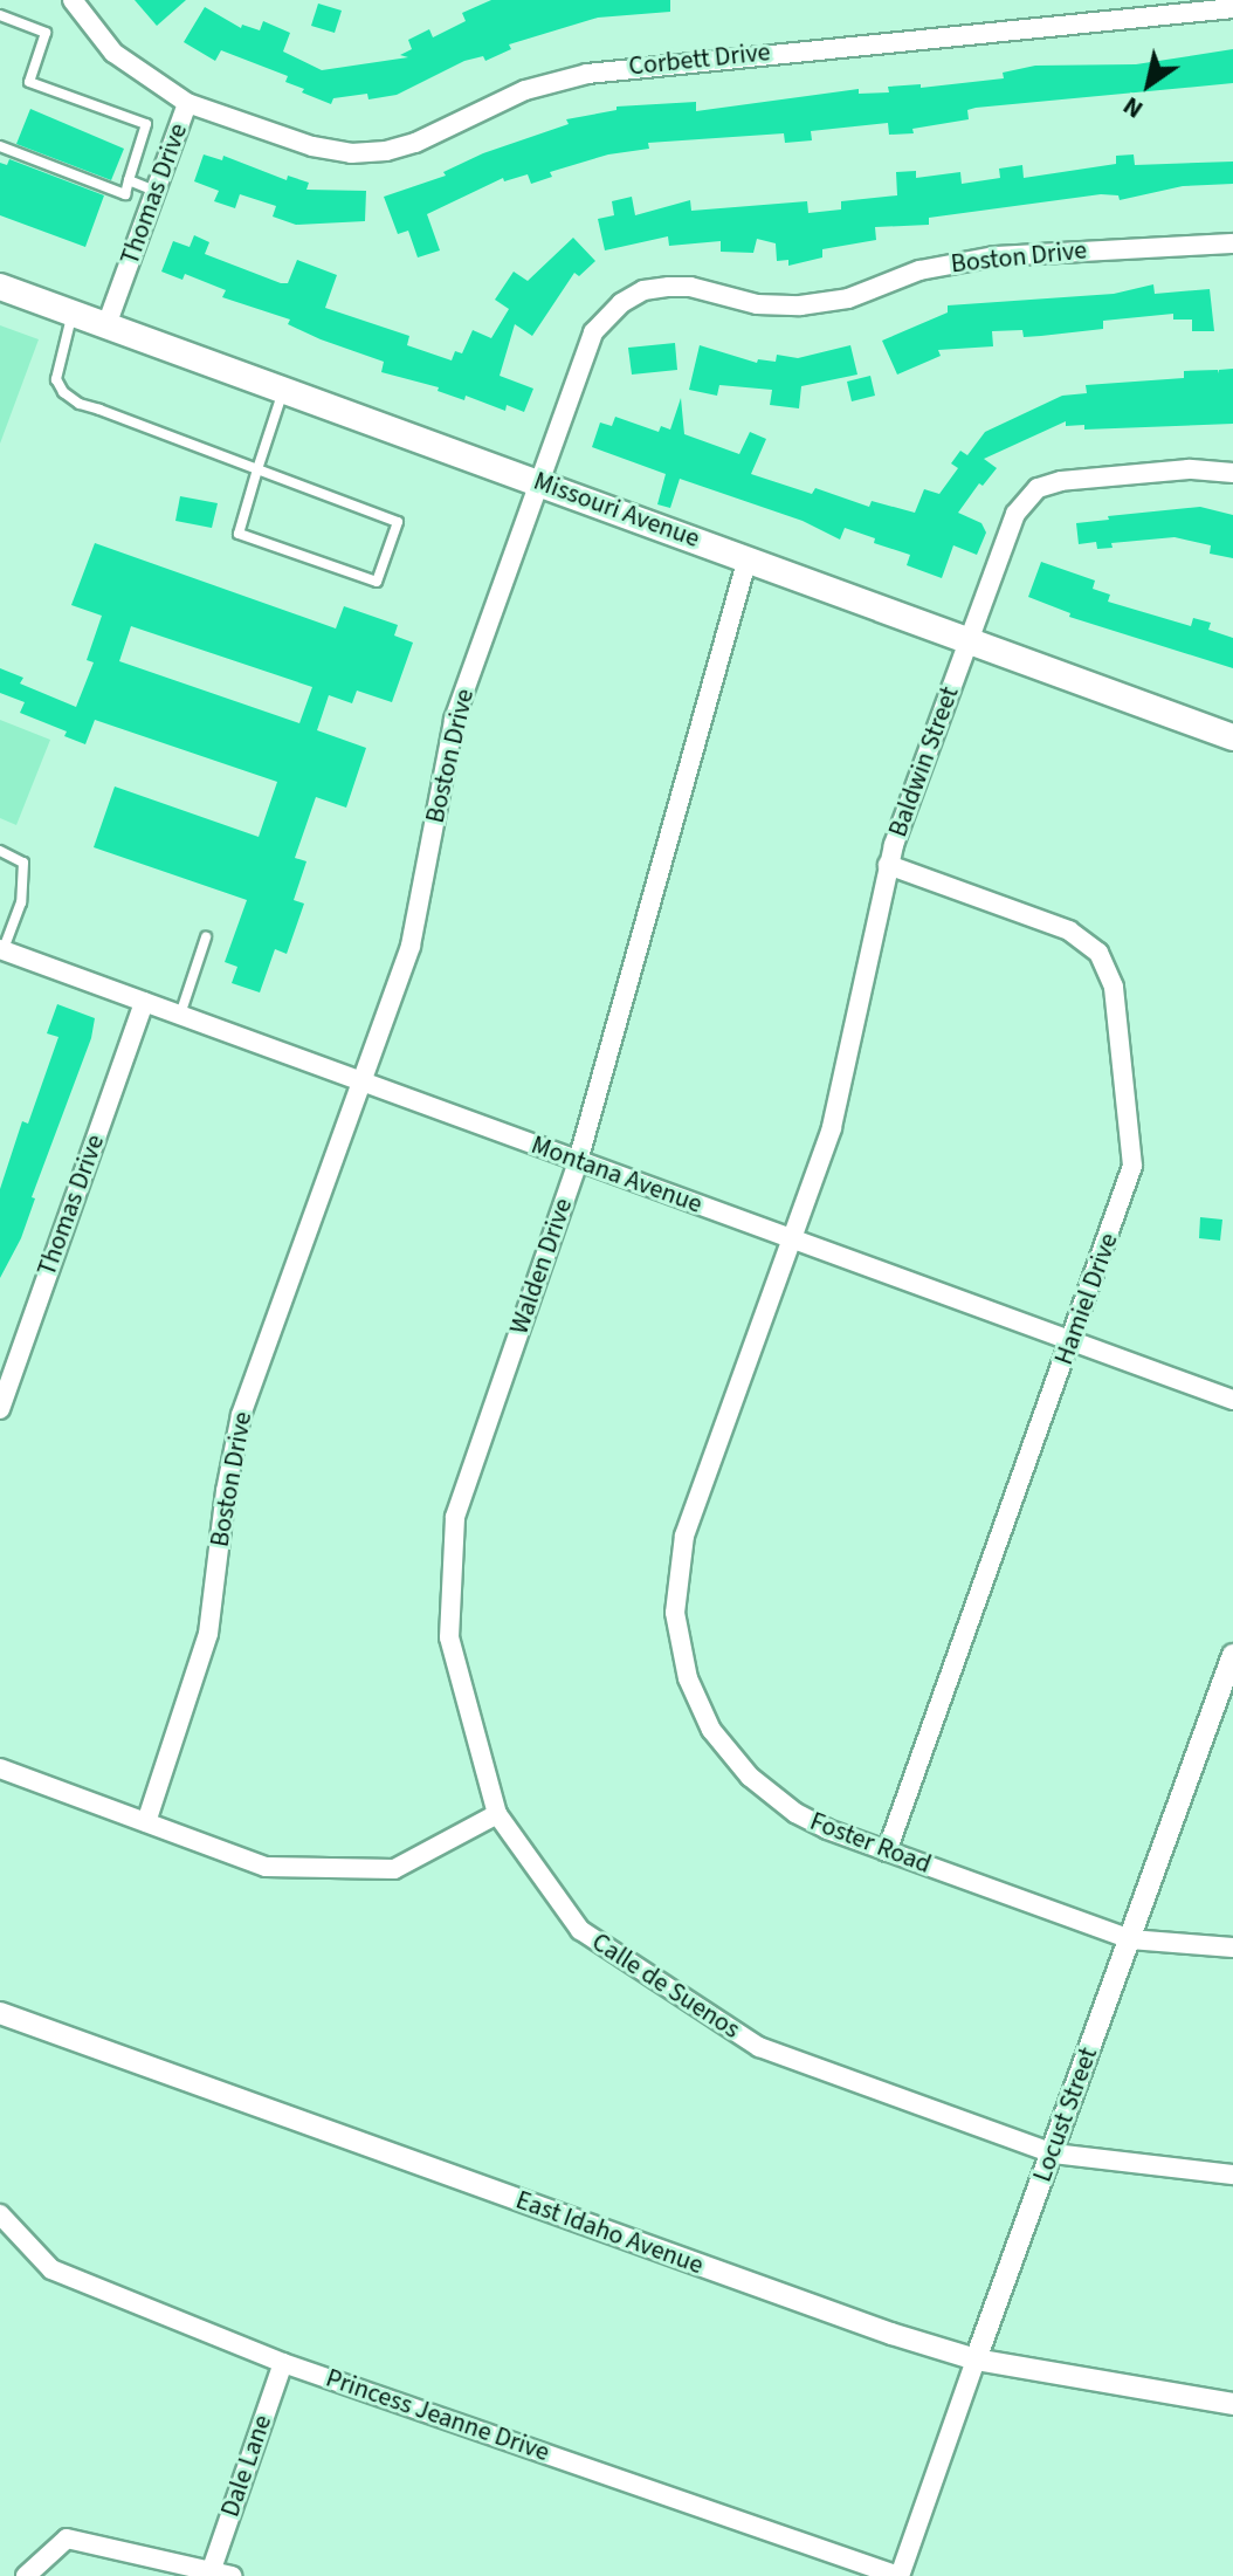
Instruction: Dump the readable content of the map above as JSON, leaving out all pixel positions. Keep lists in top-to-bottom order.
{
  "streets": {
    "main road": ["Missouri Avenue"],
    "street": [
      "Corbett Drive",
      "Thomas Drive",
      "Boston Drive",
      "Baldwin Street",
      "Montana Avenue",
      "Walden Drive",
      "Hamiel Drive",
      "Foster Road",
      "Calle de Suenos",
      "Locust Street",
      "East Idaho Avenue",
      "Princess Jeanne Drive",
      "Dale Lane"
    ]
  },
  "crossings": [
    ["Corbett Drive", "Thomas Drive"],
    ["Thomas Drive", "Missouri Avenue"],
    ["Thomas Drive", "Montana Avenue"],
    ["Boston Drive", "Missouri Avenue"],
    ["Boston Drive", "Montana Avenue"],
    ["Missouri Avenue", "Baldwin Street"],
    ["Missouri Avenue", "Walden Drive"],
    ["Baldwin Street", "Montana Avenue"],
    ["Baldwin Street", "Hamiel Drive"],
    ["Baldwin Street", "Foster Road"],
    ["Montana Avenue", "Walden Drive"],
    ["Montana Avenue", "Hamiel Drive"],
    ["Montana Avenue", "Foster Road"],
    ["Walden Drive", "Calle de Suenos"],
    ["Hamiel Drive", "Foster Road"],
    ["Foster Road", "Locust Street"],
    ["Calle de Suenos", "Locust Street"],
    ["Locust Street", "East Idaho Avenue"],
    ["Locust Street", "Princess Jeanne Drive"],
    ["Princess Jeanne Drive", "Dale Lane"]
  ],
  "north": "bottom left"
}
